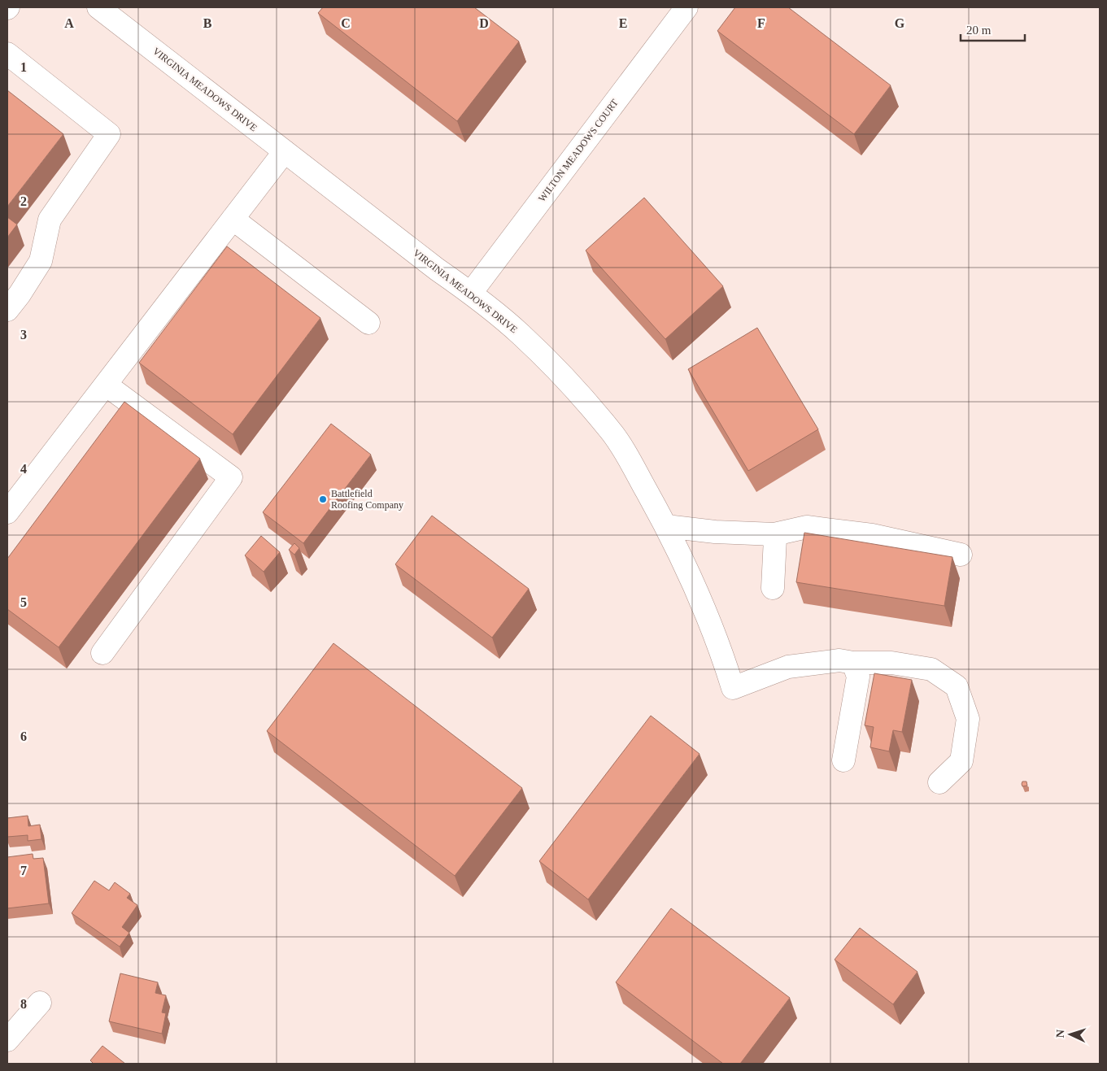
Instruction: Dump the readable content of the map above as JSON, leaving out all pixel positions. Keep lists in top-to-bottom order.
{
  "streets": {
    "street": ["VIRGINIA MEADOWS DRIVE", "WILTON MEADOWS COURT"]
  },
  "crossings": [
    ["VIRGINIA MEADOWS DRIVE", "WILTON MEADOWS COURT"]
  ],
  "places": ["Battlefield Roofing Company"],
  "scale_bar": "20 m",
  "north": "left",
  "grid": {
    "columns": [
      "A",
      "B",
      "C",
      "D",
      "E",
      "F",
      "G"
    ],
    "rows": [
      "1",
      "2",
      "3",
      "4",
      "5",
      "6",
      "7",
      "8"
    ]
  }
}
